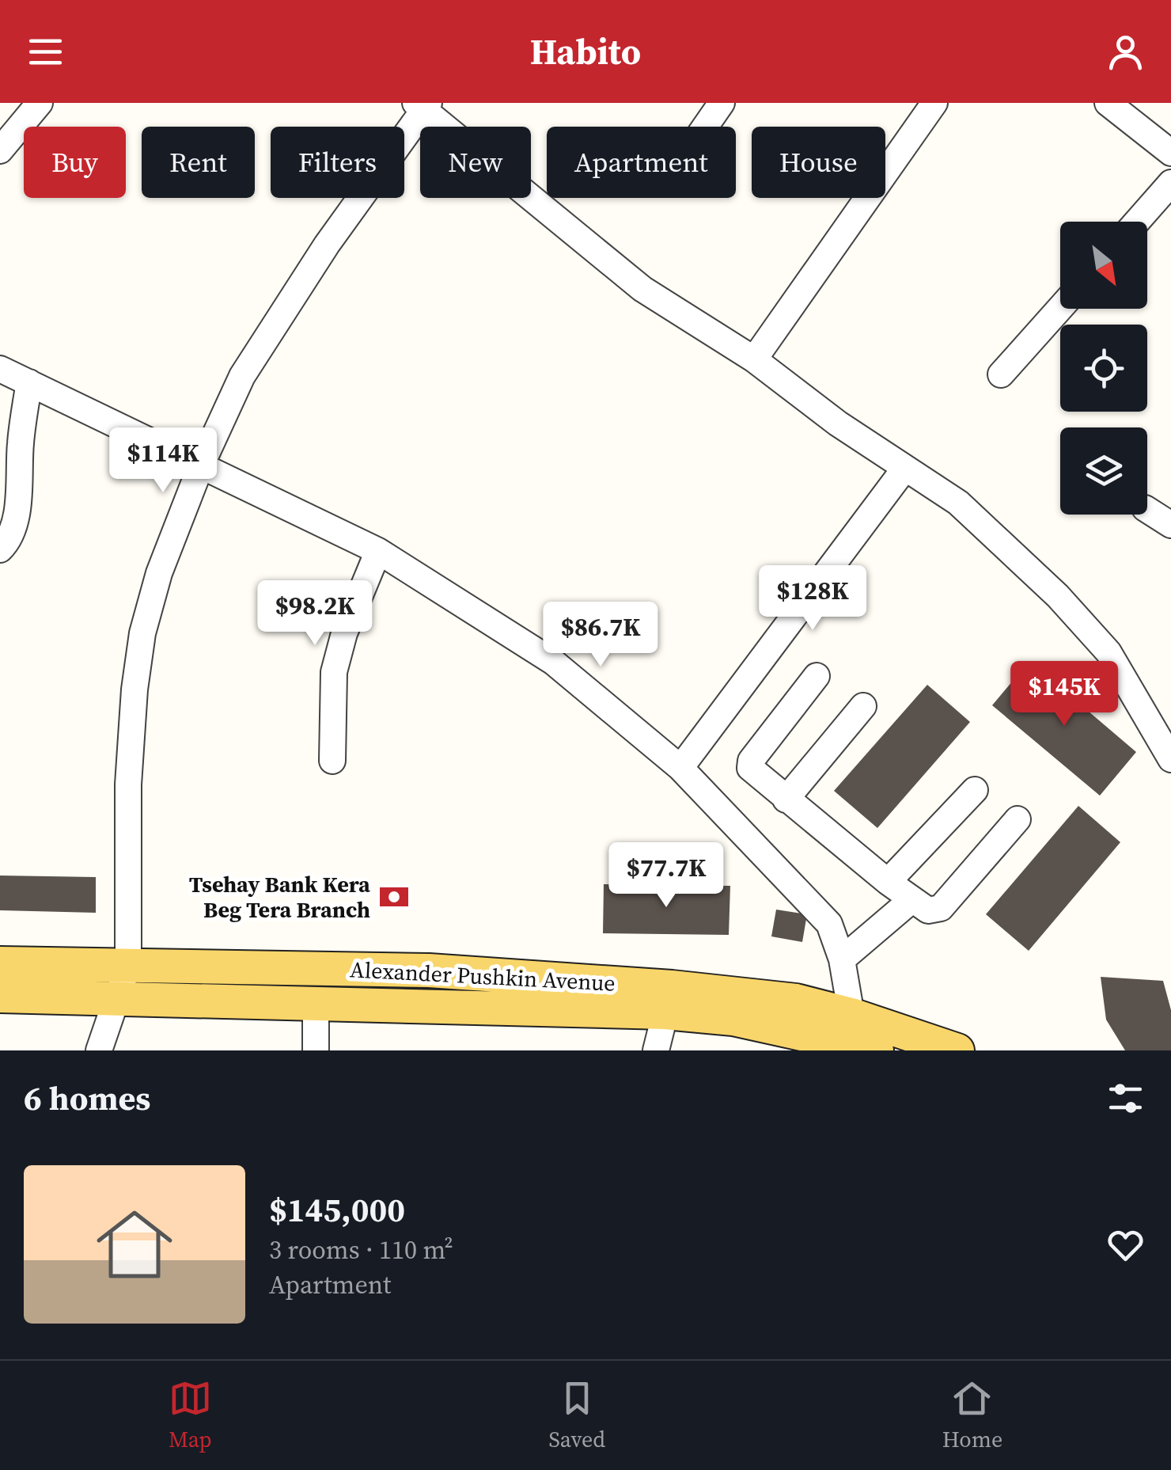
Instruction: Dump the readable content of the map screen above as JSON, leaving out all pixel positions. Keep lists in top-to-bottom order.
{
  "streets": {
    "main road": ["Alexander Pushkin Avenue"]
  },
  "places": {
    "bank": ["Tsehay Bank Kera Beg Tera Branch"]
  },
  "north": "bottom right",
  "page": {
    "header": "Habito",
    "chip": [
      "Buy",
      "Rent",
      "Filters",
      "New",
      "Apartment",
      "House"
    ],
    "price": [
      "$114K",
      "$128K",
      "$98.2K",
      "$86.7K",
      "$145K",
      "$77.7K"
    ],
    "heading": "6 homes",
    "list": [
      {
        "name": "$145,000",
        "note": "3 rooms · 110 m² · Apartment"
      }
    ],
    "tabs": ["Map", "Saved", "Home"]
  }
}
